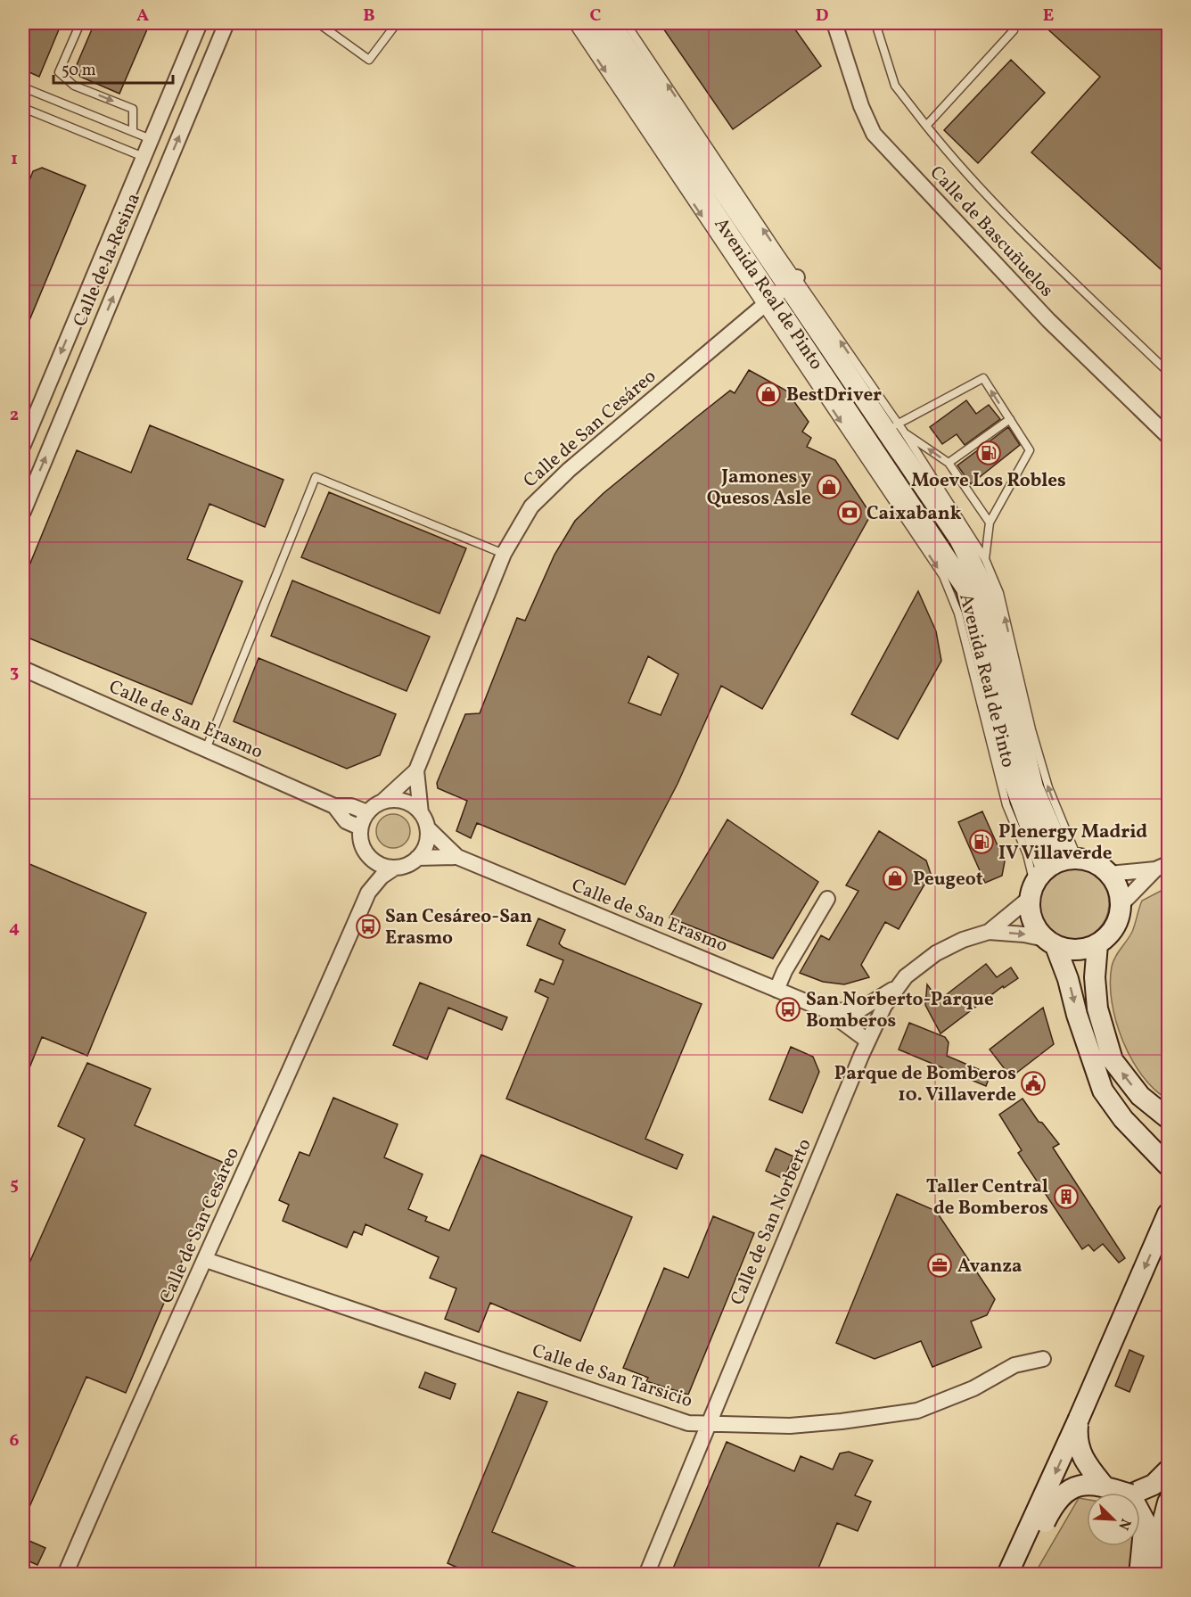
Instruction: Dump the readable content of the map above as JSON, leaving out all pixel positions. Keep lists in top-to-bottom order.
{
  "streets": {
    "main road": ["Avenida Real de Pinto"],
    "street": [
      "Calle de Bascuñuelos",
      "Calle de la Resina",
      "Calle de San Cesáreo",
      "Calle de San Erasmo",
      "Calle de San Norberto",
      "Calle de San Tarsicio"
    ]
  },
  "crossings": [
    ["Avenida Real de Pinto", "Calle de San Cesáreo"],
    ["Avenida Real de Pinto", "Calle de San Norberto"],
    ["Calle de San Cesáreo", "Calle de San Erasmo"],
    ["Calle de San Cesáreo", "Calle de San Tarsicio"],
    ["Calle de San Erasmo", "Calle de San Norberto"],
    ["Calle de San Norberto", "Calle de San Tarsicio"]
  ],
  "places": {
    "shop": ["BestDriver", "Jamones y Quesos Asle", "Peugeot"],
    "fuel station": ["Moeve Los Robles", "Plenergy Madrid IV Villaverde"],
    "bank": ["Caixabank"],
    "bus stop": ["San Cesáreo-San Erasmo", "San Norberto-Parque Bomberos"],
    "public building": ["Parque de Bomberos 10. Villaverde"],
    "building": ["Taller Central de Bomberos"],
    "office": ["Avanza"]
  },
  "scale_bar": "50 m",
  "north": "bottom right",
  "grid": {
    "columns": [
      "A",
      "B",
      "C",
      "D",
      "E"
    ],
    "rows": [
      "1",
      "2",
      "3",
      "4",
      "5",
      "6"
    ]
  }
}
